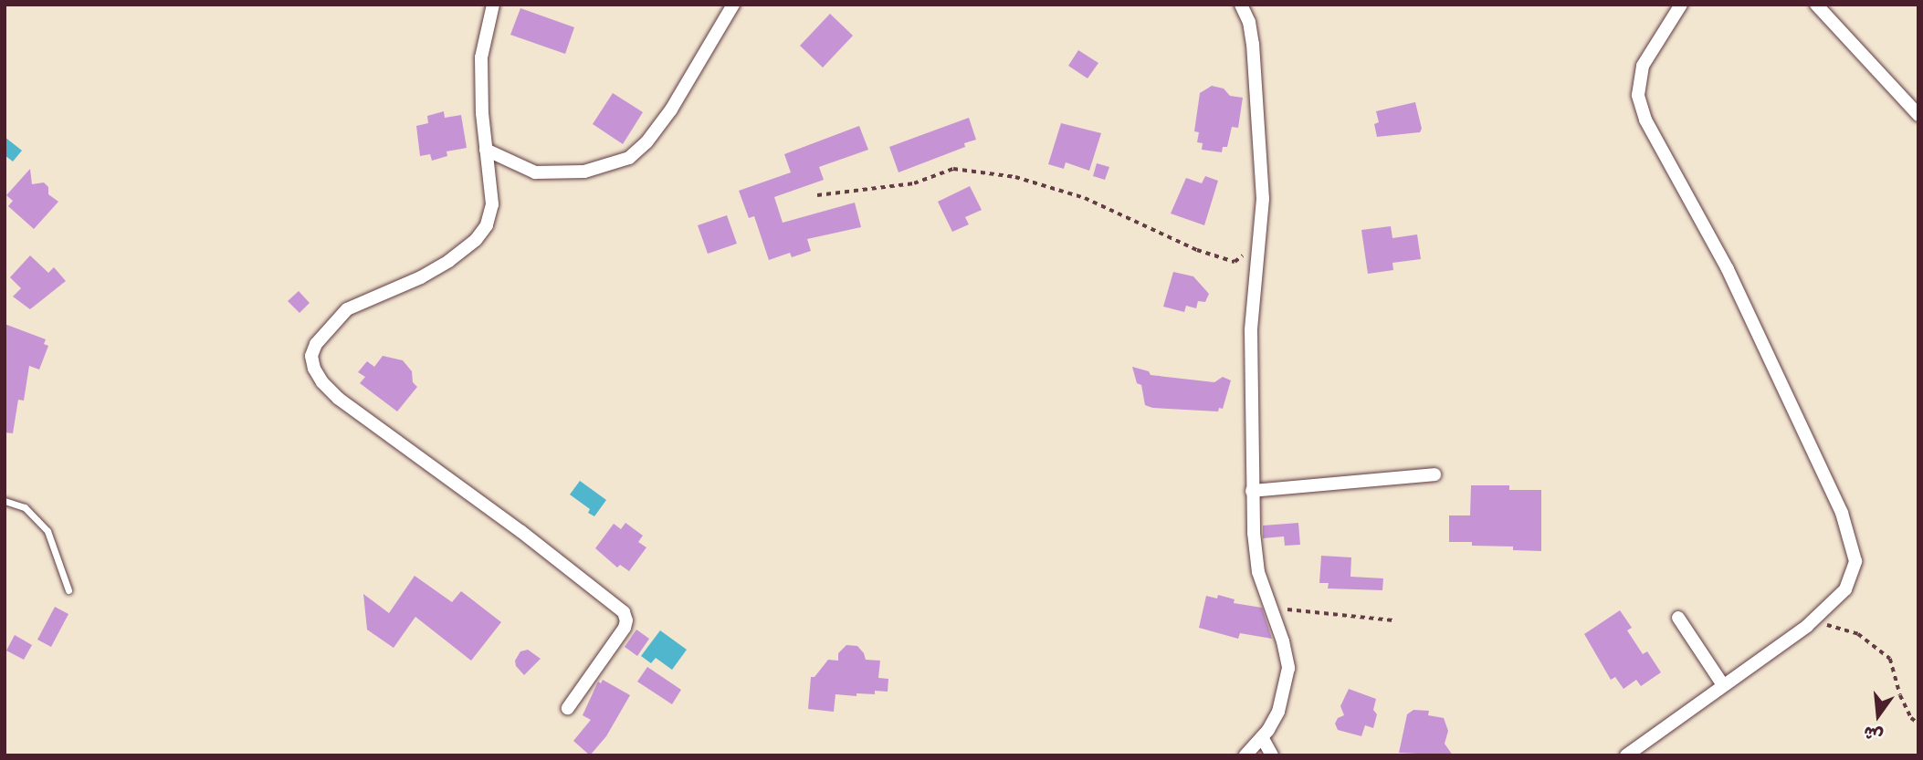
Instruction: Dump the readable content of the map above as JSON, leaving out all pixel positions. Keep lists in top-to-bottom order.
{
  "north": "bottom"
}
